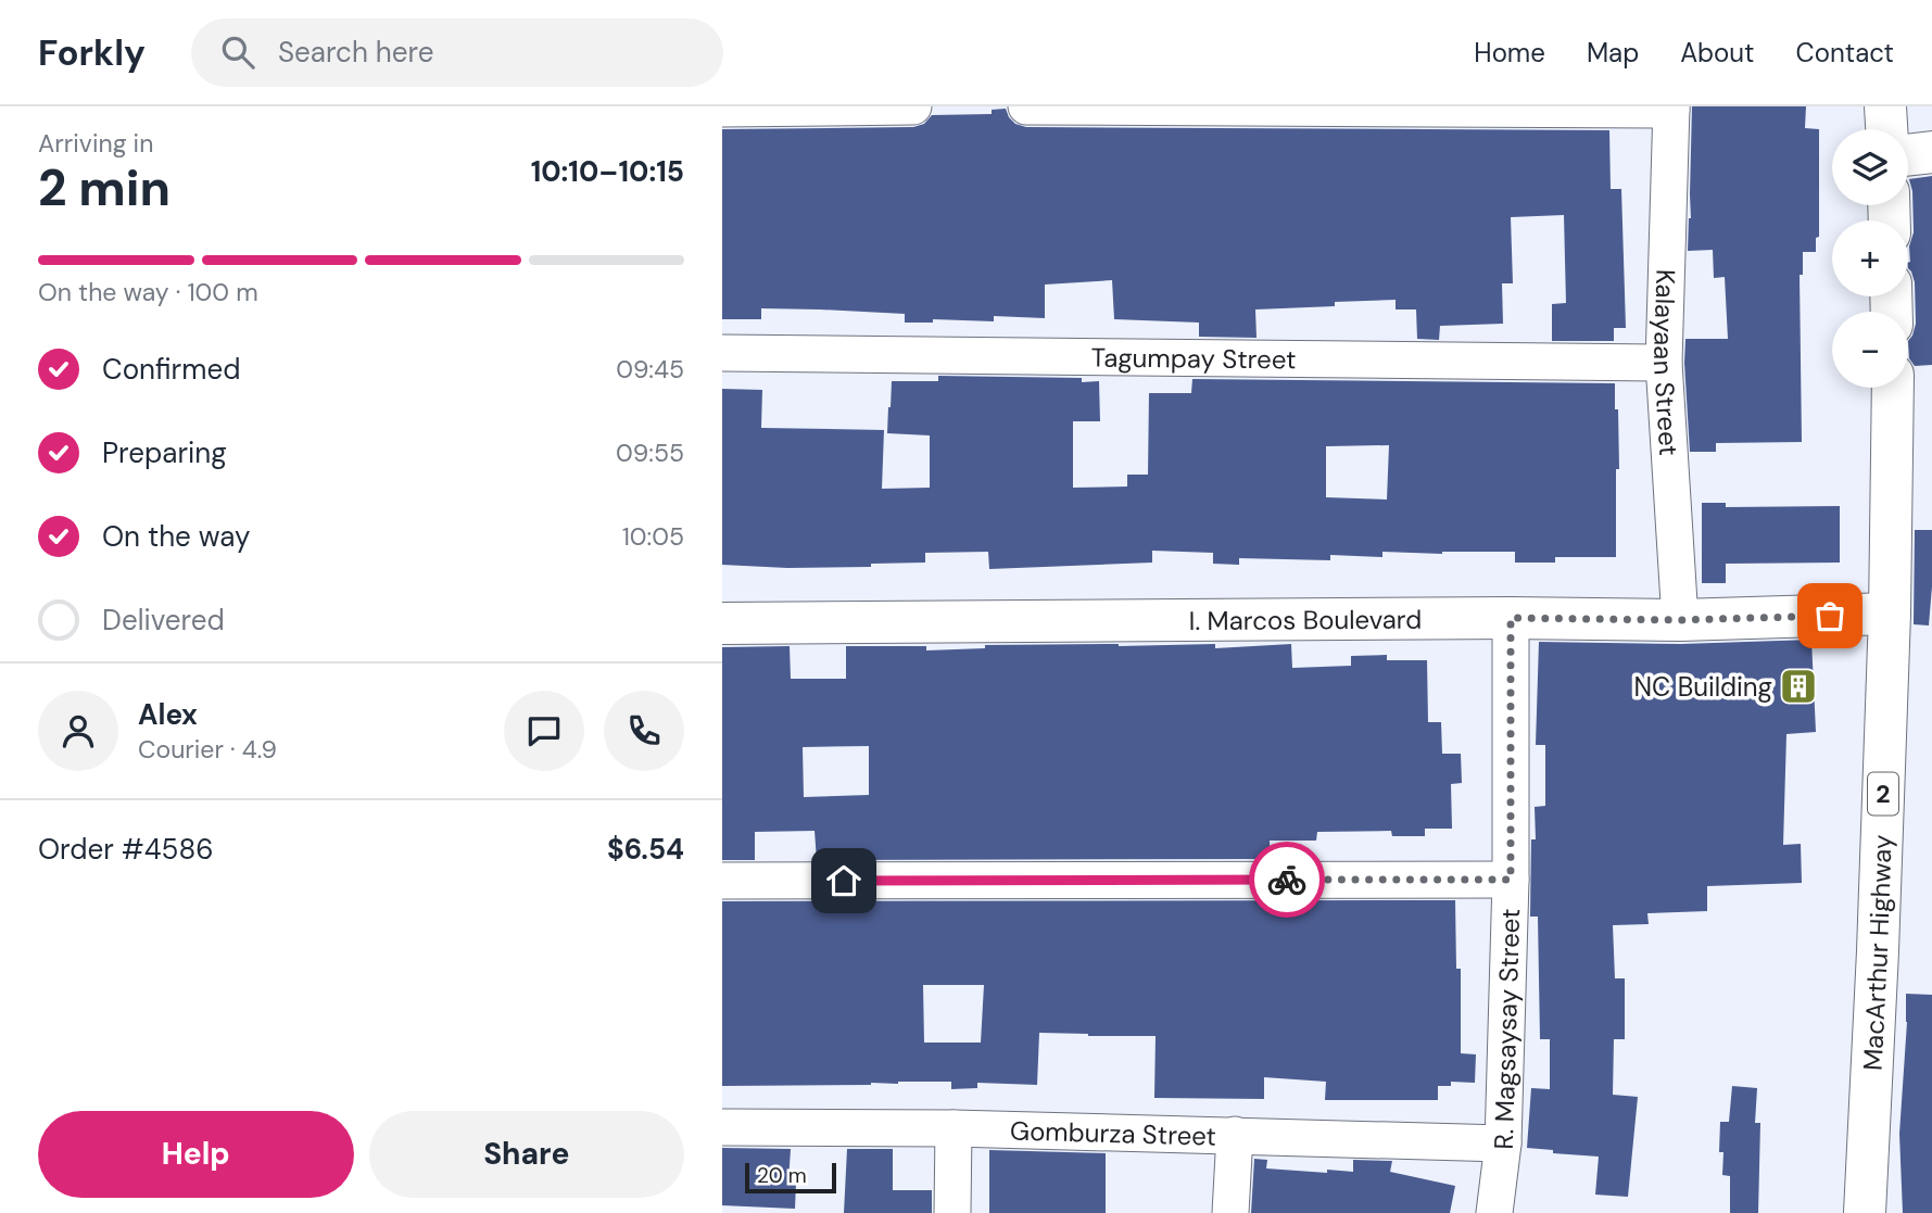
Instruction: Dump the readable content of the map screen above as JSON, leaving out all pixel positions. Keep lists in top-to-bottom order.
{
  "streets": {
    "main road": ["I. Marcos Boulevard", "2", "MacArthur Highway"],
    "street": [
      "Tagumpay Street",
      "Kalayaan Street",
      "R. Magsaysay Street",
      "Gomburza Street"
    ]
  },
  "crossings": [
    ["Tagumpay Street", "Kalayaan Street"],
    ["Kalayaan Street", "I. Marcos Boulevard"],
    ["I. Marcos Boulevard", "MacArthur Highway"],
    ["I. Marcos Boulevard", "R. Magsaysay Street"],
    ["R. Magsaysay Street", "Gomburza Street"]
  ],
  "places": {
    "building": ["NC Building"]
  },
  "scale_bar": "20 m",
  "page": {
    "header": "Forkly",
    "search": "Search here",
    "nav": [
      "Home",
      "Map",
      "About",
      "Contact"
    ],
    "heading": ["2 min", "Arriving in", "10:10–10:15"],
    "panel": [
      "Alex",
      "Courier · 4.9",
      "Order #4586",
      "$6.54"
    ],
    "map_buttons": ["+", "−"],
    "bar": "On the way · 100 m",
    "list": [
      ["Confirmed", "09:45"],
      ["Preparing", "09:55"],
      ["On the way", "10:05"],
      "Delivered"
    ],
    "buttons": ["Help", "Share"],
    "scale": "20 m"
  }
}
